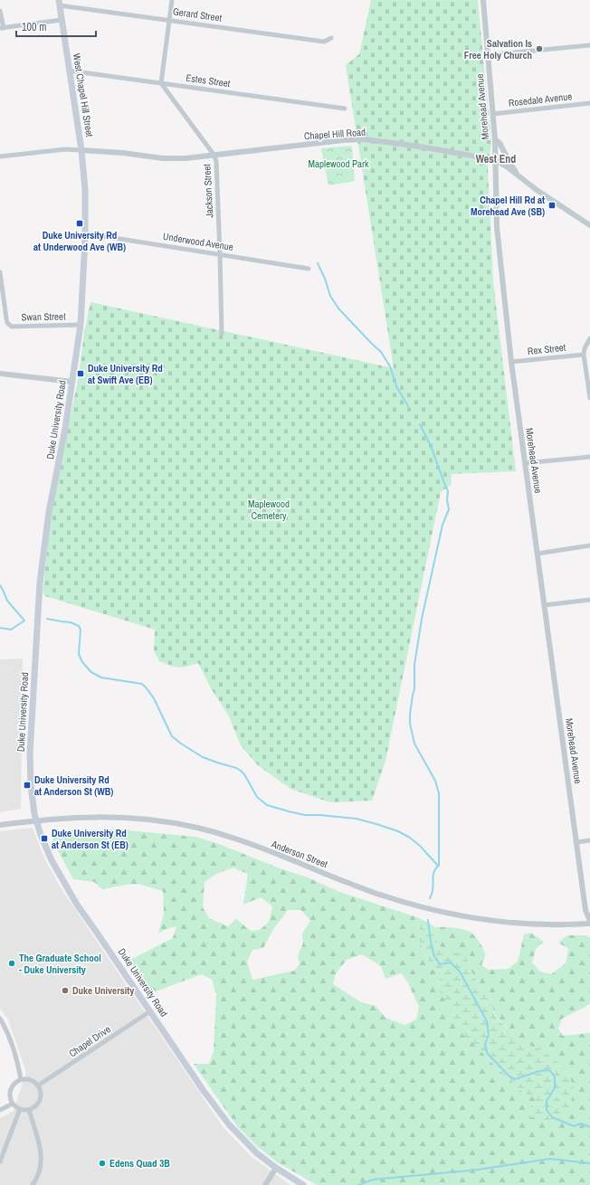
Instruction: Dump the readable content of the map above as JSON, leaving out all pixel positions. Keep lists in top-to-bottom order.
{
  "streets": {
    "main road": ["West Chapel Hill Street", "Duke University Road"],
    "street": [
      "Gerard Street",
      "Estes Street",
      "Rosedale Avenue",
      "Morehead Avenue",
      "Chapel Hill Road",
      "Jackson Street",
      "Underwood Avenue",
      "Swan Street",
      "Rex Street",
      "Anderson Street",
      "Chapel Drive"
    ]
  },
  "crossings": [
    ["Gerard Street", "West Chapel Hill Street"],
    ["Estes Street", "West Chapel Hill Street"],
    ["Estes Street", "Jackson Street"],
    ["West Chapel Hill Street", "Chapel Hill Road"],
    ["West Chapel Hill Street", "Duke University Road"],
    ["Rosedale Avenue", "Morehead Avenue"],
    ["Morehead Avenue", "Chapel Hill Road"],
    ["Morehead Avenue", "Rex Street"],
    ["Morehead Avenue", "Anderson Street"],
    ["Chapel Hill Road", "Jackson Street"],
    ["Chapel Hill Road", "Duke University Road"],
    ["Jackson Street", "Underwood Avenue"],
    ["Underwood Avenue", "Duke University Road"],
    ["Swan Street", "Duke University Road"],
    ["Duke University Road", "Anderson Street"],
    ["Duke University Road", "Chapel Drive"]
  ],
  "districts": ["West End"],
  "parks": ["Maplewood Park", "Maplewood Cemetery"],
  "places": {
    "other": [
      "Salvation Is Free Holy Church",
      "The Graduate School - Duke University",
      "Duke University",
      "Edens Quad 3B"
    ],
    "transit": [
      "Chapel Hill Rd at Morehead Ave (SB)",
      "Duke University Rd at Underwood Ave (WB)",
      "Duke University Rd at Swift Ave (EB)",
      "Duke University Rd at Anderson St (WB)",
      "Duke University Rd at Anderson St (EB)"
    ]
  },
  "scale_bar": "100 m"
}
